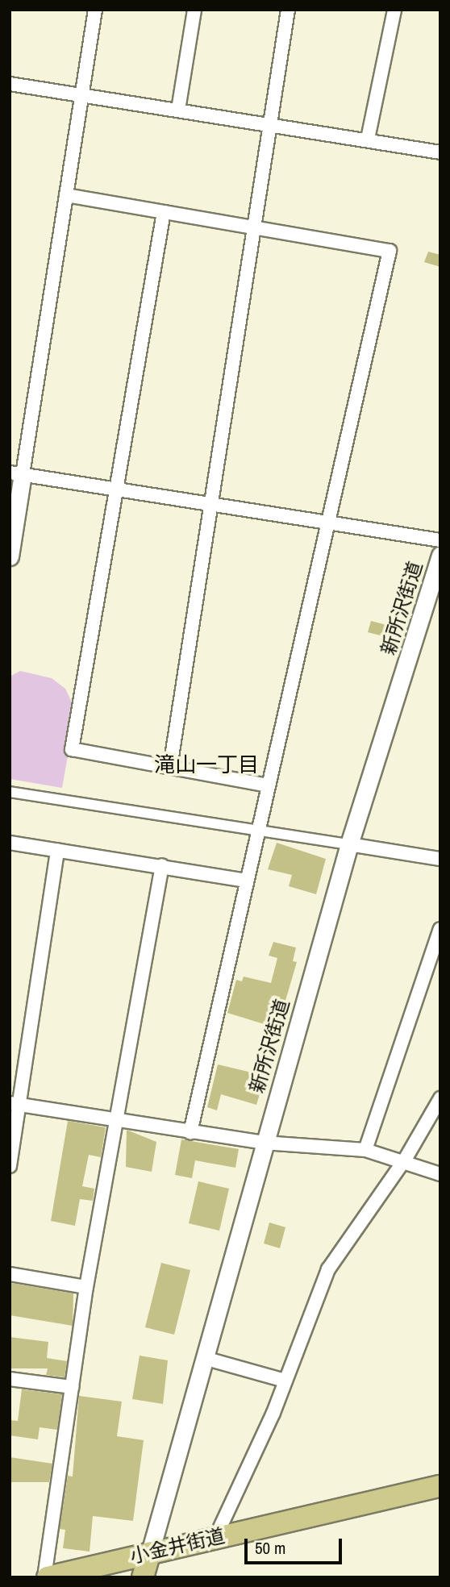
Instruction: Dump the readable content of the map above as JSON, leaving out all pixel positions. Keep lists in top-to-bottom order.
{
  "streets": {
    "main road": ["小金井街道"],
    "street": ["新所沢街道"]
  },
  "crossings": [
    ["新所沢街道", "小金井街道"]
  ],
  "districts": ["滝山一丁目"],
  "scale_bar": "50 m"
}
